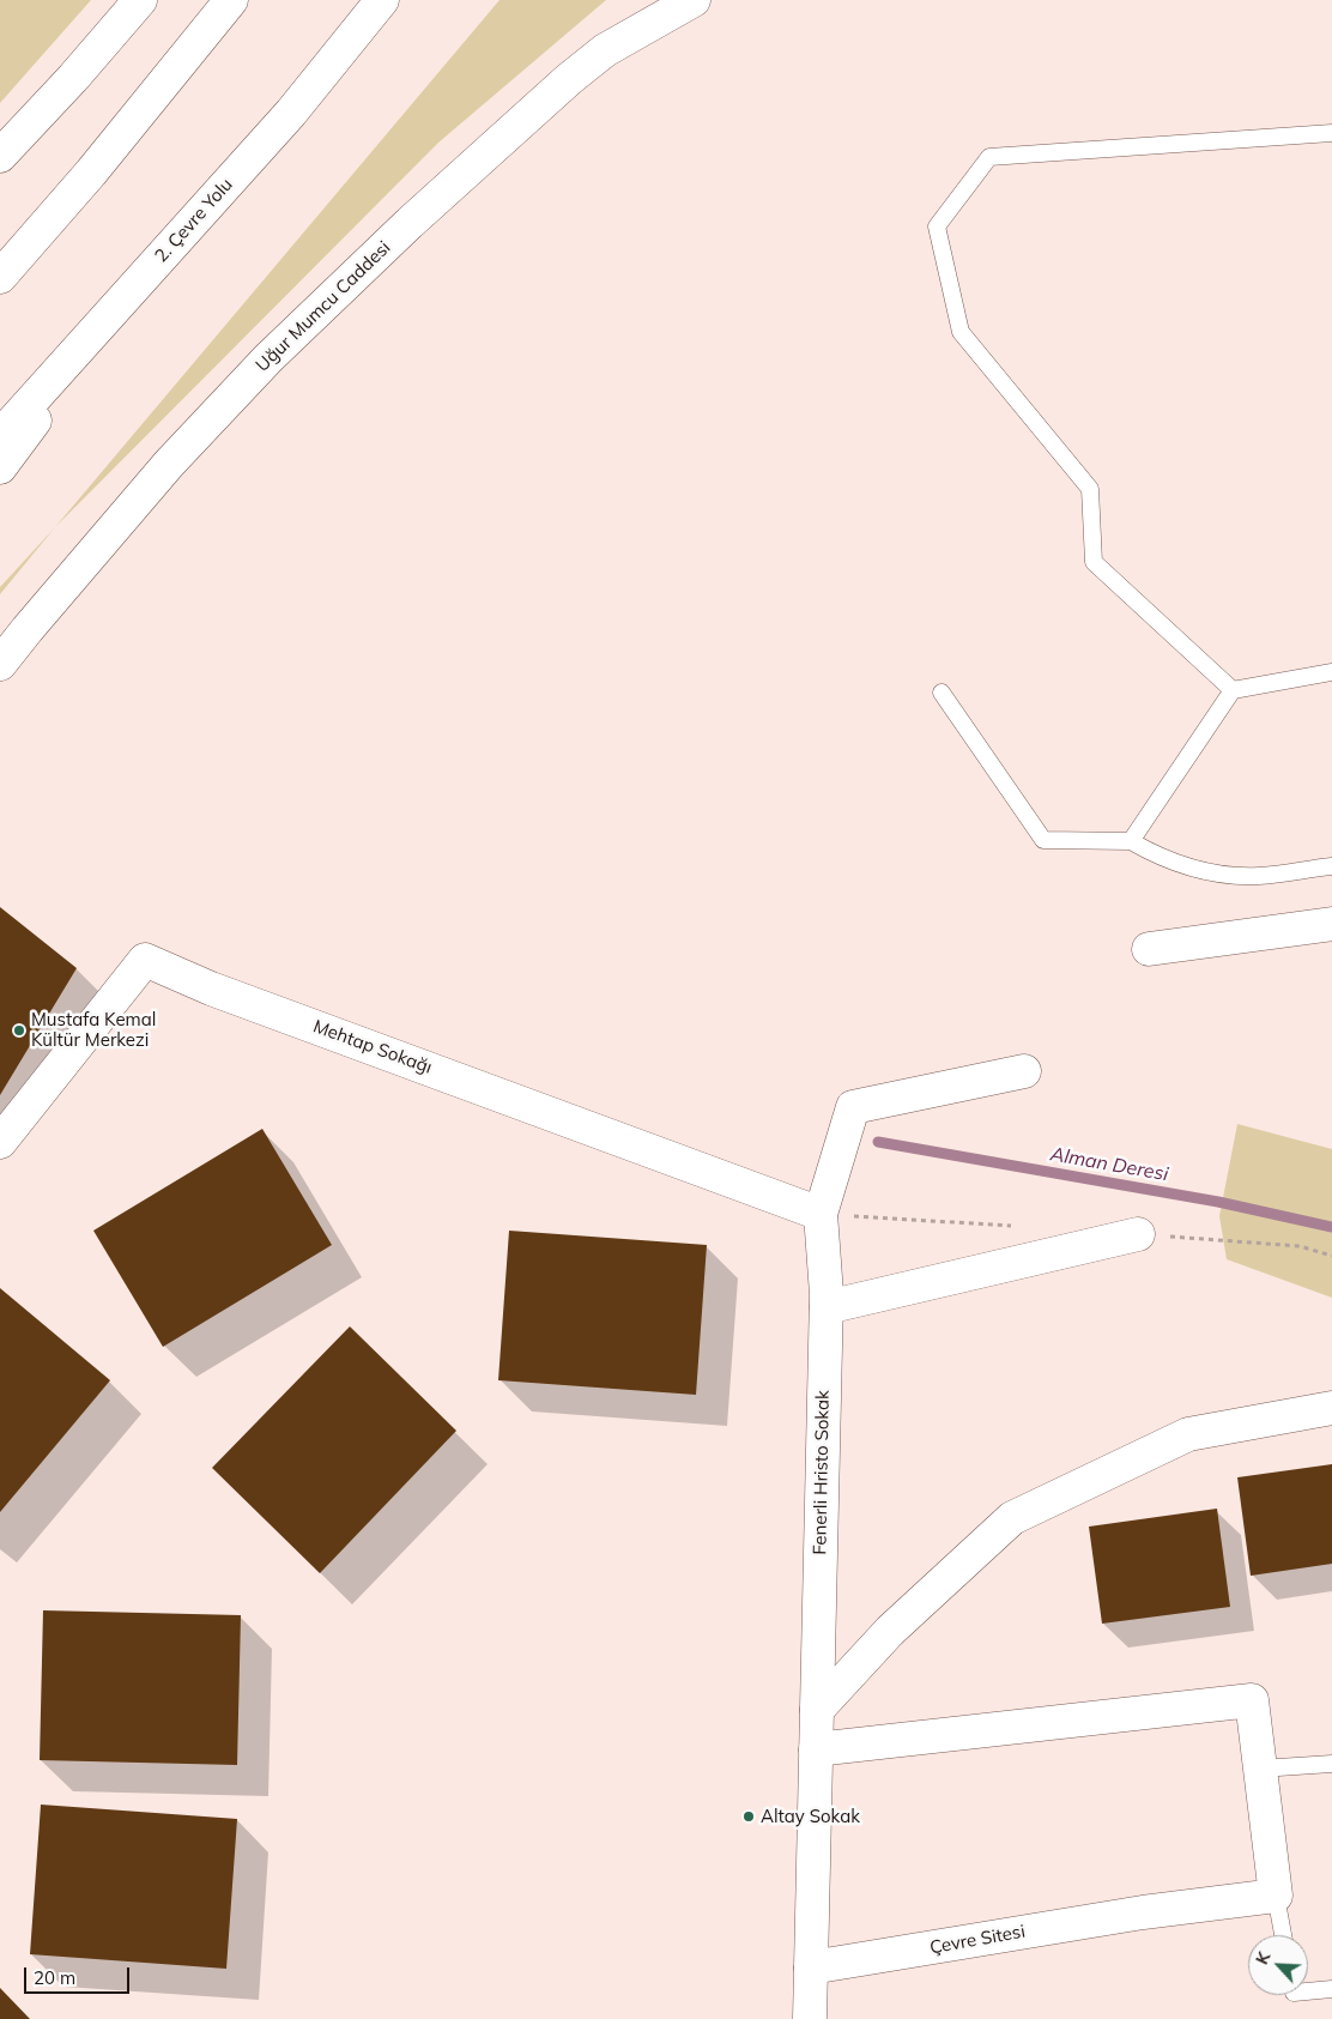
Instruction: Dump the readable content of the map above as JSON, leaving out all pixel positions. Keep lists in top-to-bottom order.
{
  "streets": {
    "main road": [
      "2. Çevre Yolu",
      "Uğur Mumcu Caddesi",
      "Mehtap Sokağı",
      "Fenerli Hristo Sokak",
      "Çevre Sitesi"
    ]
  },
  "crossings": [
    ["Mehtap Sokağı", "Fenerli Hristo Sokak"],
    ["Fenerli Hristo Sokak", "Çevre Sitesi"]
  ],
  "water": ["Alman Deresi"],
  "places": ["Mustafa Kemal Kültür Merkezi", "Altay Sokak"],
  "scale_bar": "20 m",
  "north": "top left"
}
